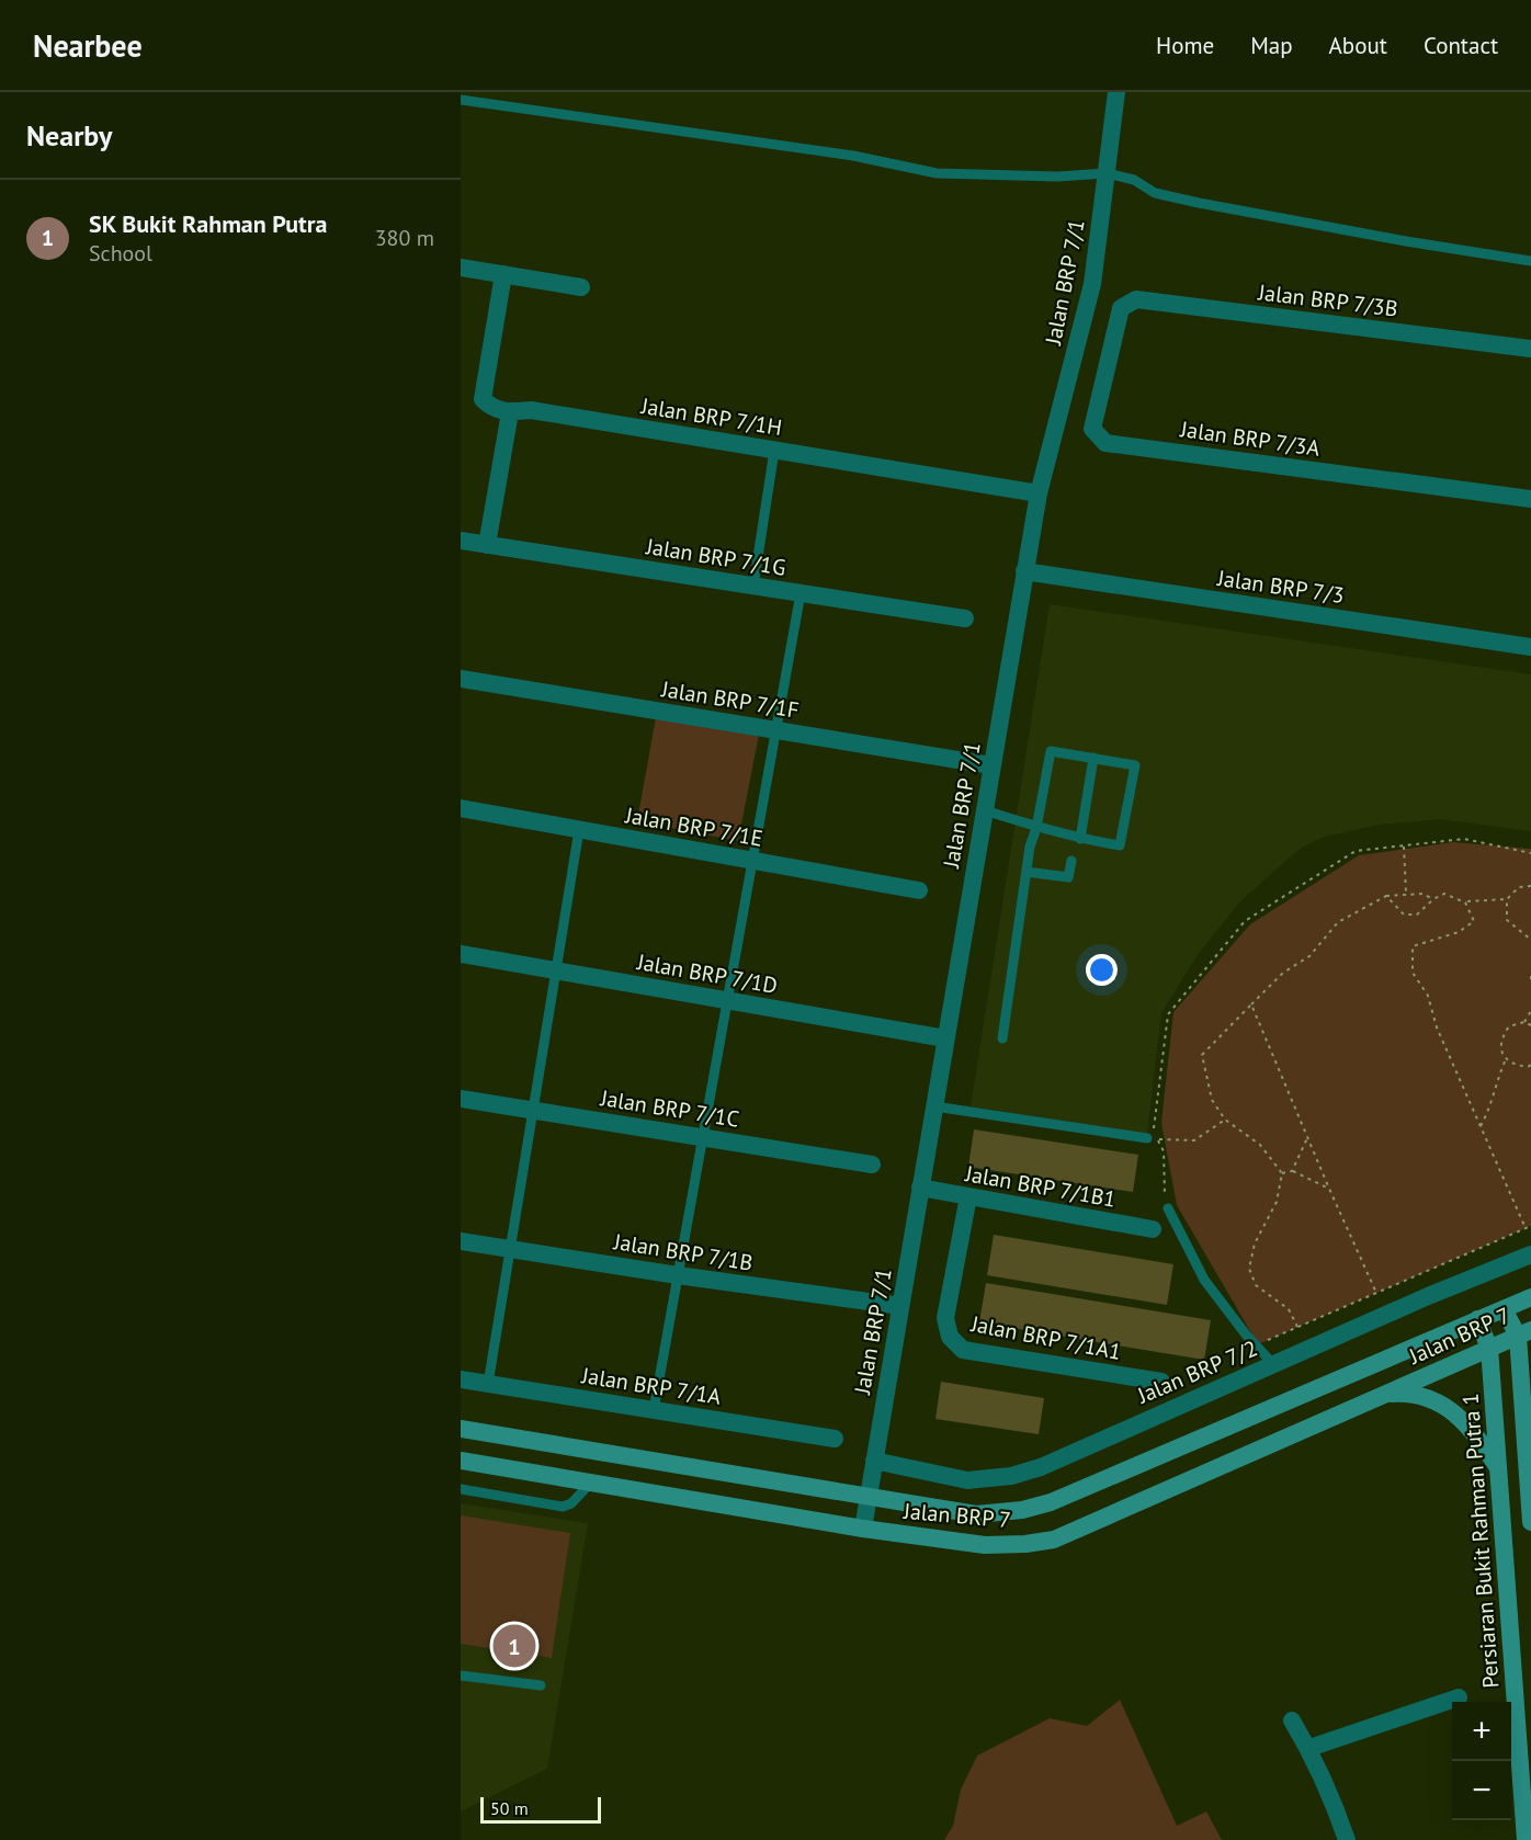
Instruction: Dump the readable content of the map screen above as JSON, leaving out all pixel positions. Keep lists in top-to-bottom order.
{
  "streets": {
    "main road": ["Jalan BRP 7", "Persiaran Bukit Rahman Putra 1"],
    "street": [
      "Jalan BRP 7/1",
      "Jalan BRP 7/3B",
      "Jalan BRP 7/1H",
      "Jalan BRP 7/3A",
      "Jalan BRP 7/1G",
      "Jalan BRP 7/3",
      "Jalan BRP 7/1F",
      "Jalan BRP 7/1E",
      "Jalan BRP 7/1D",
      "Jalan BRP 7/1C",
      "Jalan BRP 7/1B1",
      "Jalan BRP 7/1B",
      "Jalan BRP 7/1A1",
      "Jalan BRP 7/2",
      "Jalan BRP 7/1A"
    ]
  },
  "crossings": [
    ["Jalan BRP 7/1", "Jalan BRP 7/1H"],
    ["Jalan BRP 7/1", "Jalan BRP 7/3"],
    ["Jalan BRP 7/1", "Jalan BRP 7/1F"],
    ["Jalan BRP 7/1", "Jalan BRP 7/1D"],
    ["Jalan BRP 7/1", "Jalan BRP 7/1B1"],
    ["Jalan BRP 7/1", "Jalan BRP 7/1B"],
    ["Jalan BRP 7/1", "Jalan BRP 7"],
    ["Jalan BRP 7/1", "Jalan BRP 7/2"],
    ["Jalan BRP 7/3B", "Jalan BRP 7/3A"],
    ["Jalan BRP 7/1B1", "Jalan BRP 7/1A1"],
    ["Jalan BRP 7", "Persiaran Bukit Rahman Putra 1"]
  ],
  "scale_bar": "50 m",
  "page": {
    "header": "Nearbee",
    "nav": [
      "Home",
      "Map",
      "About",
      "Contact"
    ],
    "heading": "Nearby",
    "list": [
      {
        "mark": "1",
        "name": "SK Bukit Rahman Putra",
        "note": "School",
        "value": "380 m"
      }
    ],
    "pins": "1",
    "map_buttons": ["+", "−"],
    "scale": "50 m"
  }
}
